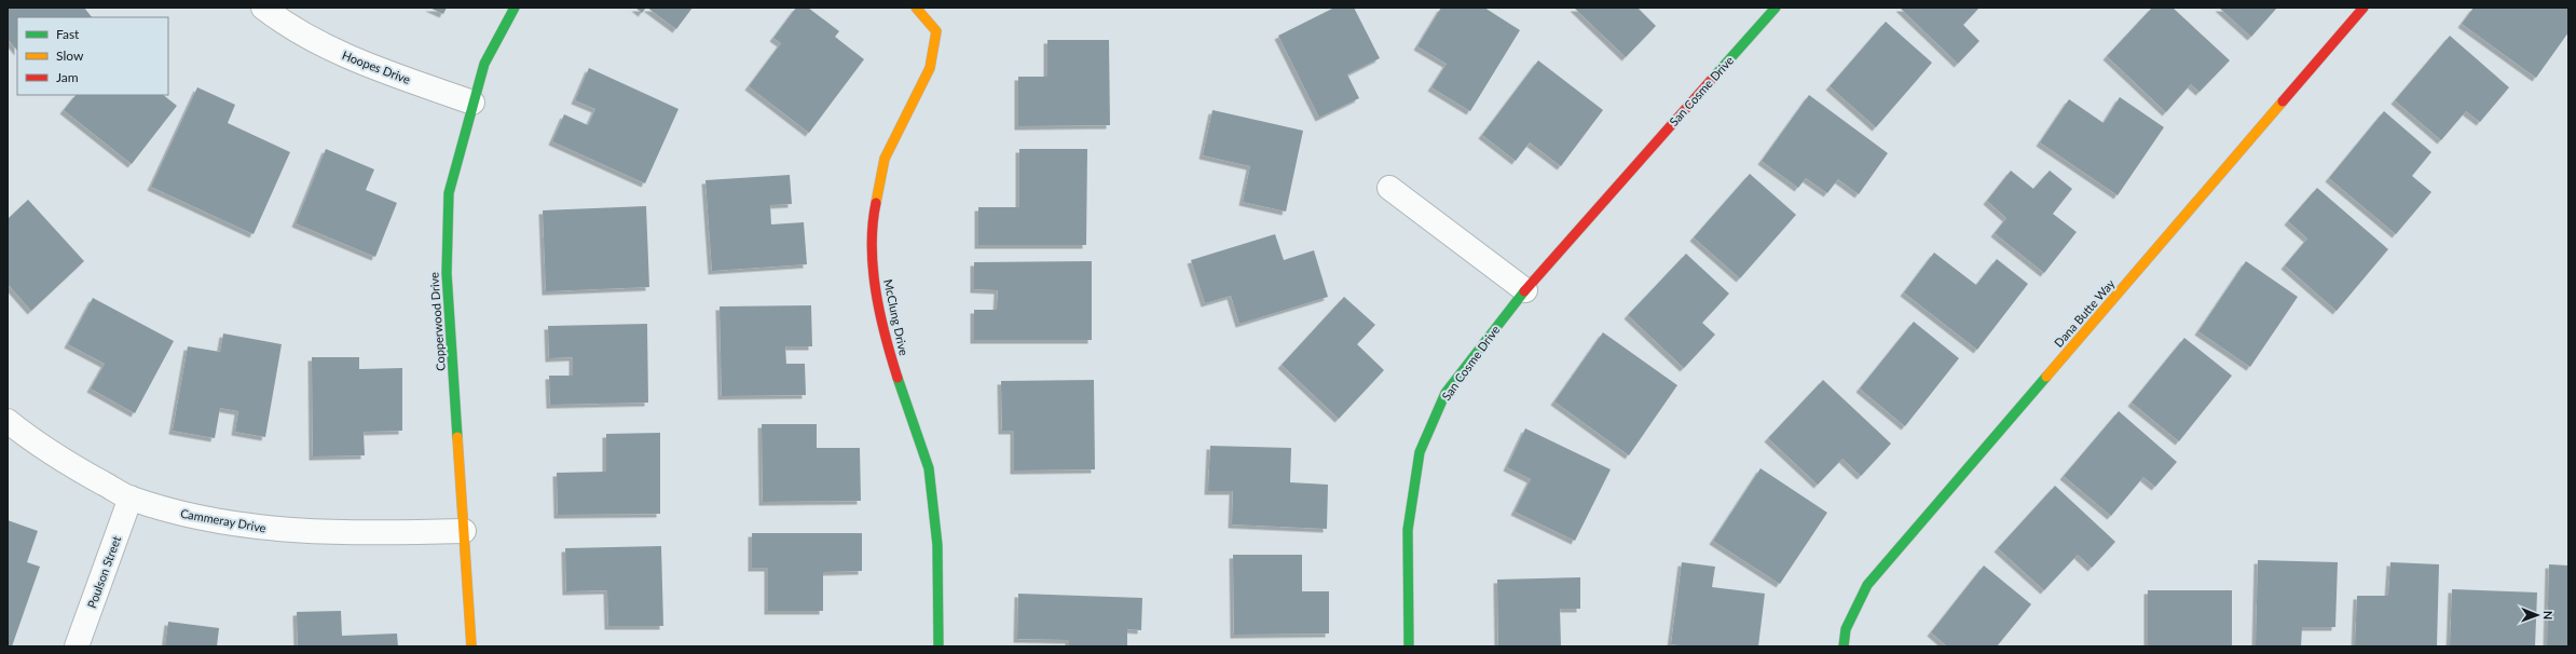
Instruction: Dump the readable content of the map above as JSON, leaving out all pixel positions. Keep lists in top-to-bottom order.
{
  "streets": {
    "street": [
      "Hoopes Drive",
      "San Cosme Drive",
      "Dana Butte Way",
      "McClung Drive",
      "Copperwood Drive",
      "Cammeray Drive",
      "Poulson Street"
    ]
  },
  "crossings": [
    ["Hoopes Drive", "Copperwood Drive"],
    ["Copperwood Drive", "Cammeray Drive"],
    ["Cammeray Drive", "Poulson Street"]
  ],
  "legend": ["Fast", "Slow", "Jam"],
  "north": "right"
}
